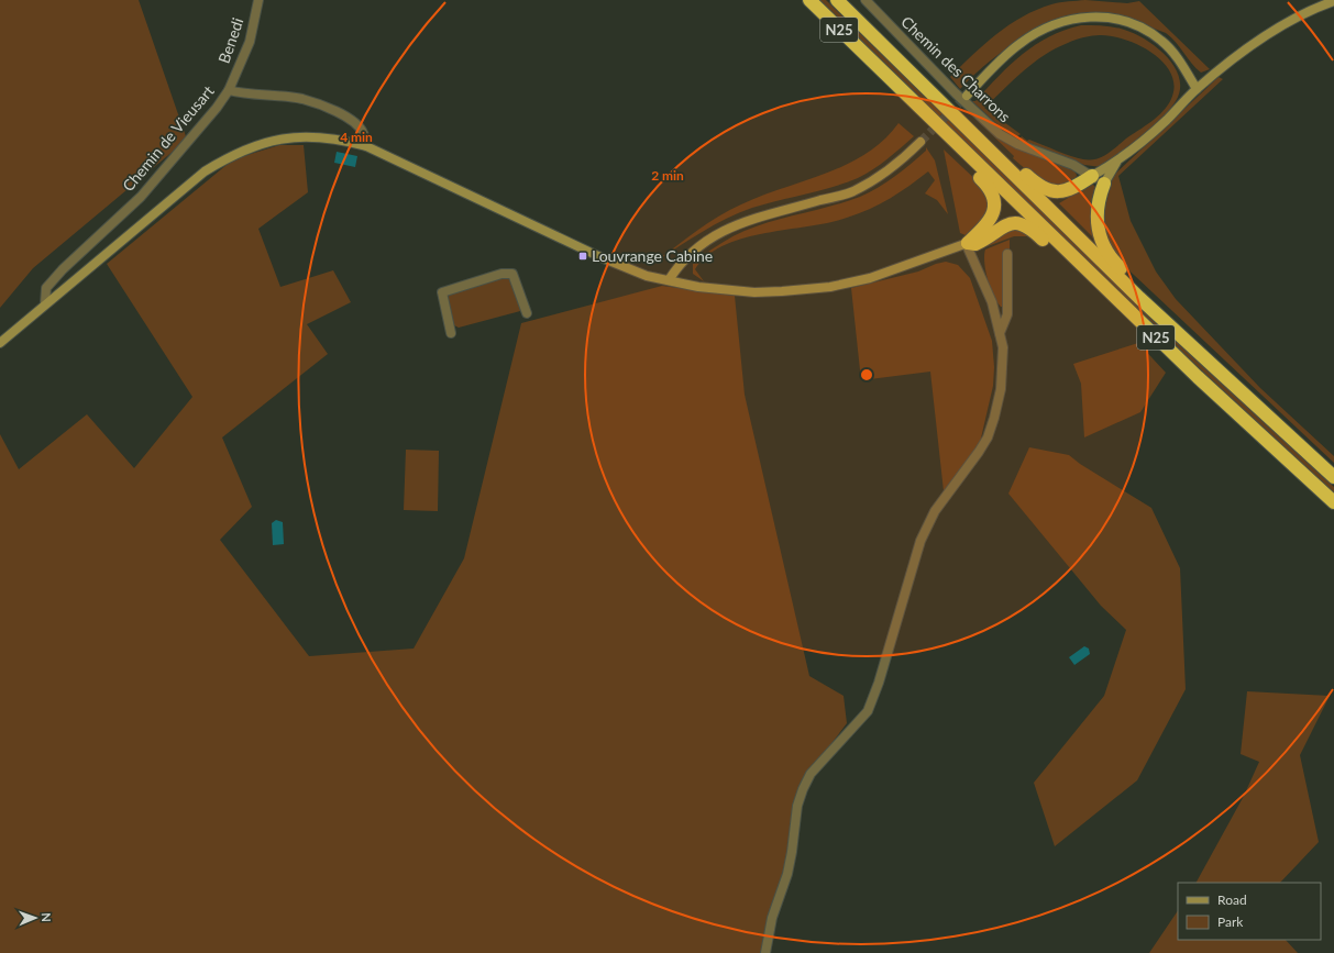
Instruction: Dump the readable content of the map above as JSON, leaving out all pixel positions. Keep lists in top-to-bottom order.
{
  "streets": {
    "highway": ["N25"],
    "street": ["Benedi", "Chemin des Charrons", "Chemin de Vieusart"]
  },
  "crossings": [
    ["Benedi", "Chemin de Vieusart"]
  ],
  "places": {
    "transit": ["Louvrange Cabine"]
  },
  "legend": ["Road", "Park"],
  "north": "right",
  "rings": ["4 min", "2 min"]
}
